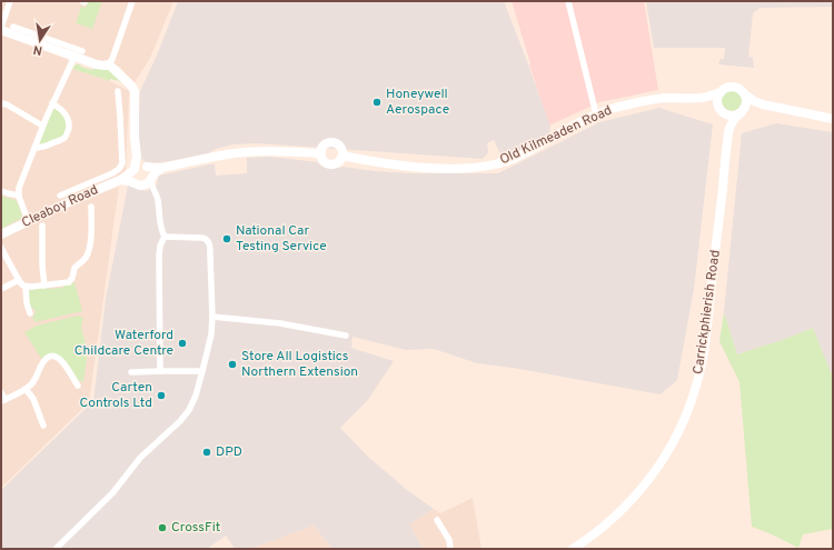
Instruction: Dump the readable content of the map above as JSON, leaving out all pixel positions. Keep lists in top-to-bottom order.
{
  "streets": {
    "street": ["Old Kilmeaden Road", "Cleaboy Road", "Carrickphierish Road"]
  },
  "crossings": [
    ["Old Kilmeaden Road", "Carrickphierish Road"]
  ],
  "places": [
    "Honeywell Aerospace",
    "National Car Testing Service",
    "Waterford Childcare Centre",
    "Store All Logistics Northern Extension",
    "Carten Controls Ltd",
    "DPD",
    "CrossFit"
  ],
  "north": "bottom"
}
